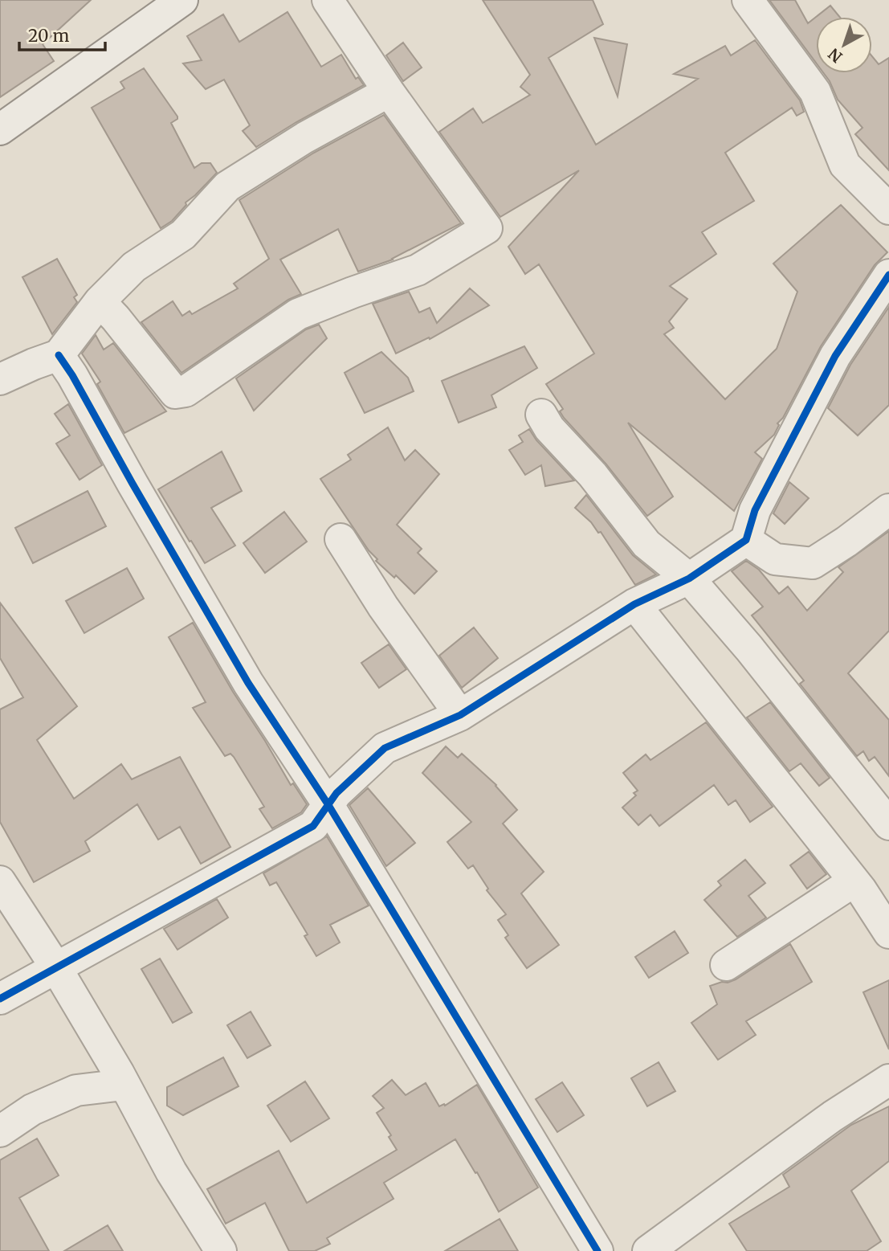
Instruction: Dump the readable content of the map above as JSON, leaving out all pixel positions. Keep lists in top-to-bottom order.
{
  "scale_bar": "20 m",
  "north": "bottom left"
}
